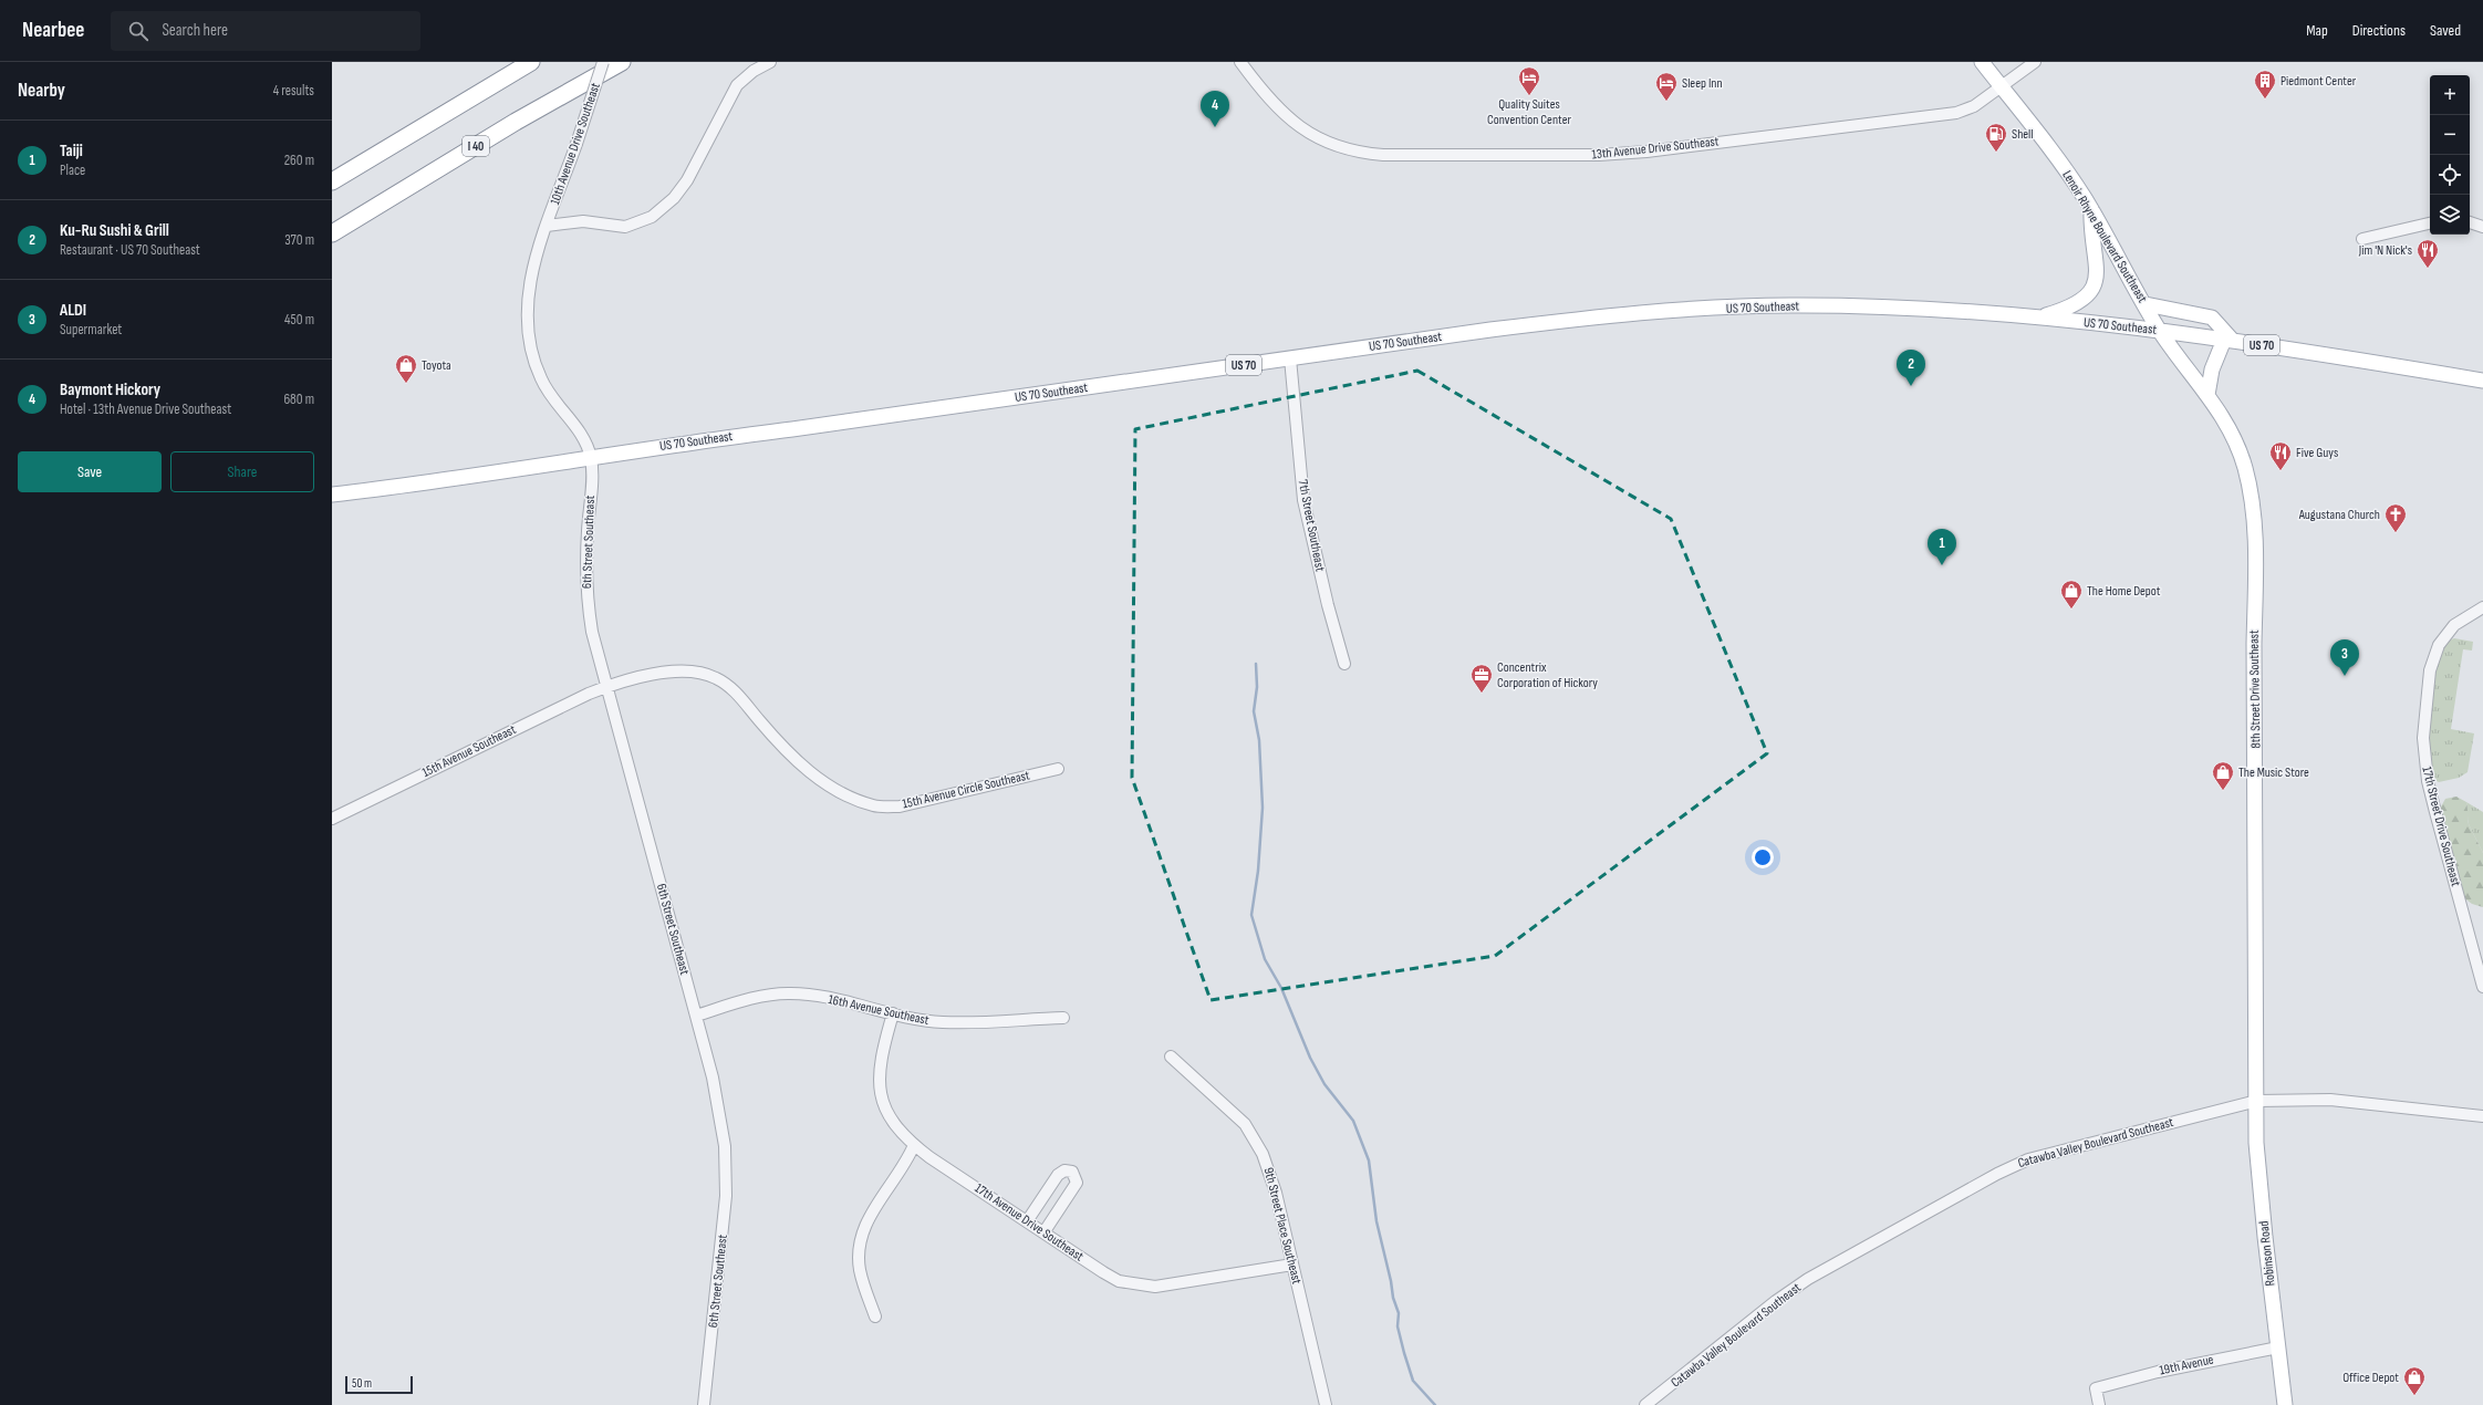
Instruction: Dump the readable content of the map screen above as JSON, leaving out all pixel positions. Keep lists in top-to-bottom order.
{
  "streets": {
    "highway": ["I 40"],
    "main road": [
      "Lenoir Rhyne Boulevard Southeast",
      "US 70 Southeast",
      "US 70",
      "8th Street Drive Southeast",
      "Robinson Road"
    ],
    "street": [
      "10th Avenue Drive Southeast",
      "13th Avenue Drive Southeast",
      "7th Street Southeast",
      "6th Street Southeast",
      "15th Avenue Southeast",
      "15th Avenue Circle Southeast",
      "17th Street Drive Southeast",
      "16th Avenue Southeast",
      "Catawba Valley Boulevard Southeast",
      "17th Avenue Drive Southeast",
      "9th Street Place Southeast",
      "19th Avenue"
    ]
  },
  "crossings": [
    ["10th Avenue Drive Southeast", "US 70 Southeast"],
    ["10th Avenue Drive Southeast", "6th Street Southeast"],
    ["13th Avenue Drive Southeast", "Lenoir Rhyne Boulevard Southeast"],
    ["Lenoir Rhyne Boulevard Southeast", "US 70 Southeast"],
    ["Lenoir Rhyne Boulevard Southeast", "8th Street Drive Southeast"],
    ["US 70 Southeast", "7th Street Southeast"],
    ["US 70 Southeast", "6th Street Southeast"],
    ["US 70 Southeast", "8th Street Drive Southeast"],
    ["6th Street Southeast", "15th Avenue Southeast"],
    ["6th Street Southeast", "15th Avenue Circle Southeast"],
    ["6th Street Southeast", "16th Avenue Southeast"],
    ["8th Street Drive Southeast", "Catawba Valley Boulevard Southeast"],
    ["8th Street Drive Southeast", "Robinson Road"],
    ["15th Avenue Southeast", "15th Avenue Circle Southeast"],
    ["16th Avenue Southeast", "17th Avenue Drive Southeast"],
    ["Catawba Valley Boulevard Southeast", "Robinson Road"],
    ["17th Avenue Drive Southeast", "9th Street Place Southeast"],
    ["Robinson Road", "19th Avenue"]
  ],
  "places": {
    "hotel": ["Quality Suites Convention Center", "Sleep Inn"],
    "building": ["Piedmont Center"],
    "fuel station": ["Shell"],
    "restaurant": ["Jim 'N Nick's", "Five Guys"],
    "shop": [
      "Toyota",
      "The Home Depot",
      "The Music Store",
      "Office Depot"
    ],
    "church": ["Augustana Church"],
    "office": ["Concentrix Corporation of Hickory"]
  },
  "scale_bar": "50 m",
  "page": {
    "header": "Nearbee",
    "search": "Search here",
    "nav": ["Map", "Directions", "Saved"],
    "heading": ["Nearby", "4 results"],
    "map_buttons": ["+", "−"],
    "pins": [
      "4",
      "2",
      "1",
      "3"
    ],
    "list": [
      {
        "mark": "1",
        "name": "Taiji",
        "note": "Place",
        "value": "260 m"
      },
      {
        "mark": "2",
        "name": "Ku-Ru Sushi & Grill",
        "note": "Restaurant · US 70 Southeast",
        "value": "370 m"
      },
      {
        "mark": "3",
        "name": "ALDI",
        "note": "Supermarket",
        "value": "450 m"
      },
      {
        "mark": "4",
        "name": "Baymont Hickory",
        "note": "Hotel · 13th Avenue Drive Southeast",
        "value": "680 m"
      }
    ],
    "buttons": ["Save", "Share"],
    "scale": "50 m"
  }
}
